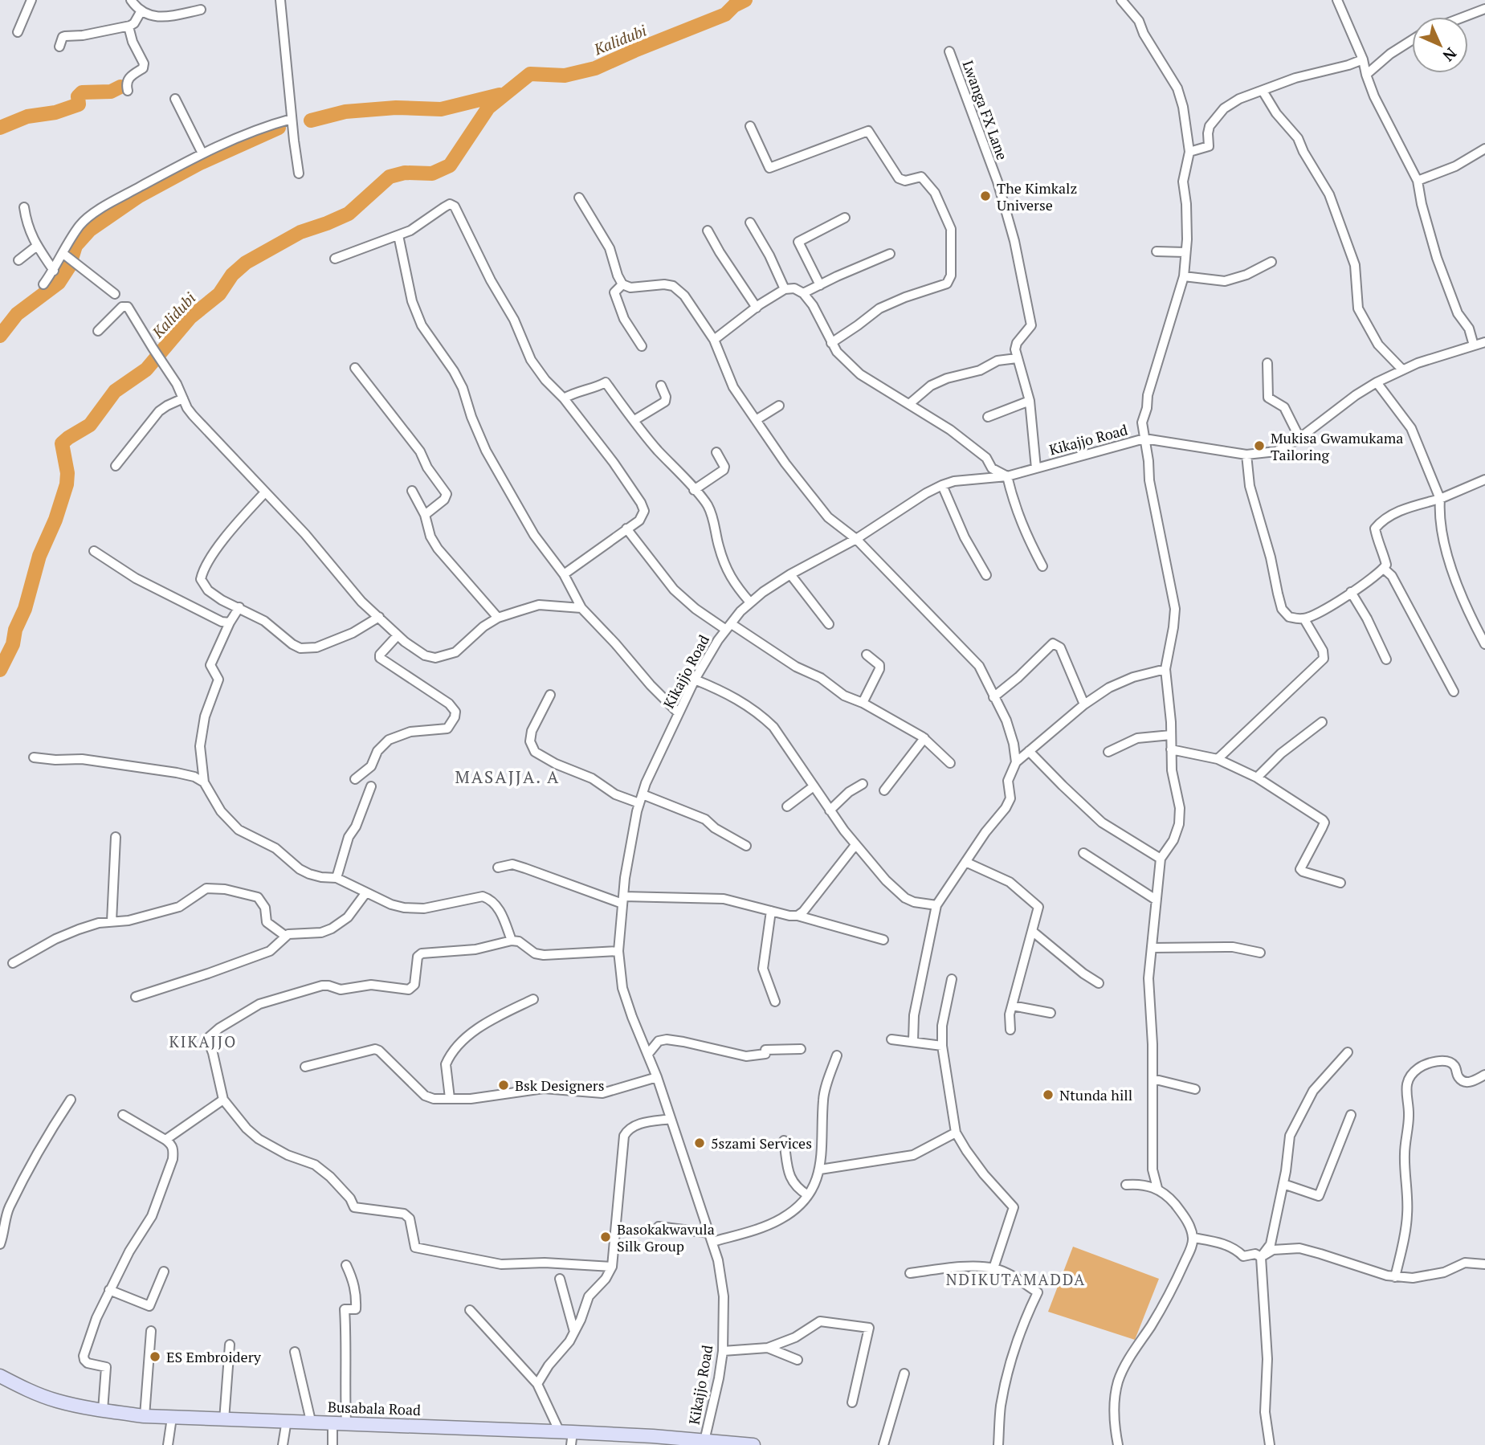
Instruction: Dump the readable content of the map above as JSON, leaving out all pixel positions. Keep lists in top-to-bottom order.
{
  "streets": {
    "street": ["Lwanga FX Lane", "Kikajjo Road", "Busabala Road"]
  },
  "crossings": [
    ["Kikajjo Road", "Busabala Road"]
  ],
  "districts": ["MASAJJA. A", "KIKAJJO", "NDIKUTAMADDA"],
  "water": ["Kalidubi"],
  "places": [
    "The Kimkalz Universe",
    "Mukisa Gwamukama Tailoring",
    "Bsk Designers",
    "Ntunda hill",
    "5szami Services",
    "Basokakwavula Silk Group",
    "ES Embroidery"
  ],
  "north": "bottom right"
}
